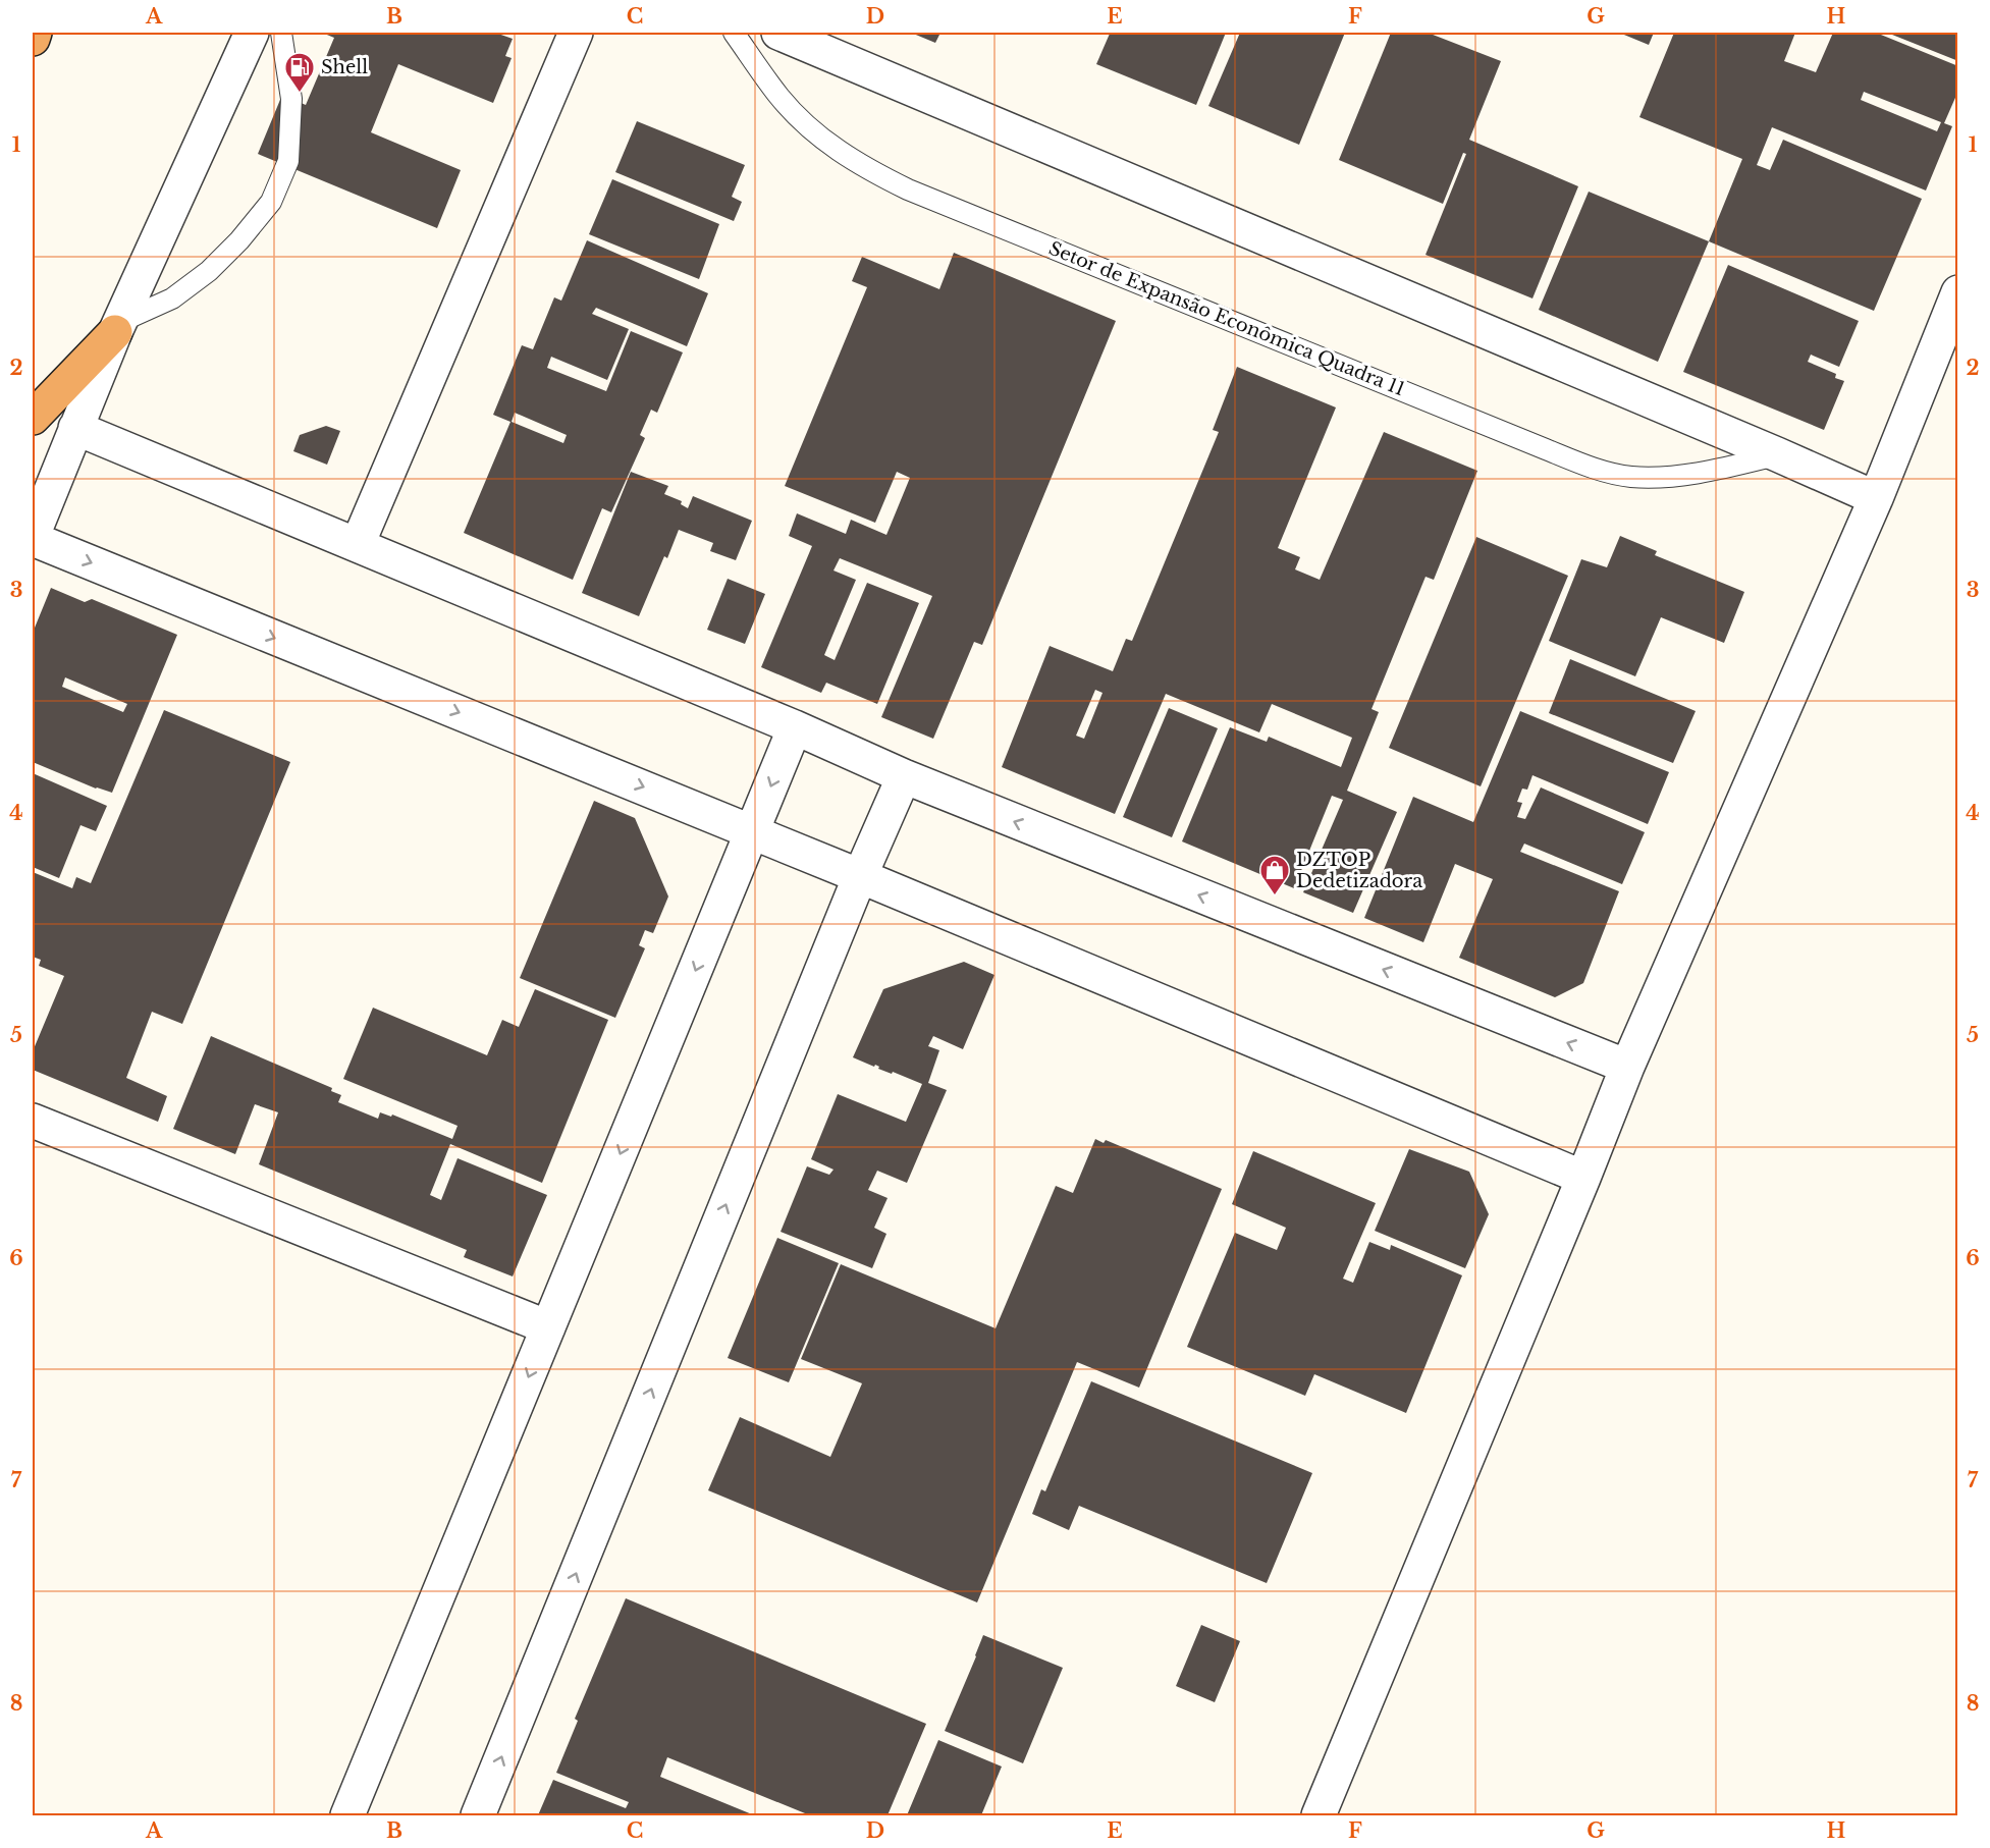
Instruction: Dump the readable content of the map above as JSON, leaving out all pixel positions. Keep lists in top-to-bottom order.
{
  "streets": {
    "lane": ["Setor de Expansão Econômica Quadra 11"]
  },
  "places": {
    "fuel station": ["Shell"],
    "shop": ["DZTOP Dedetizadora"]
  },
  "grid": {
    "columns": [
      "A",
      "B",
      "C",
      "D",
      "E",
      "F",
      "G",
      "H"
    ],
    "rows": [
      "1",
      "2",
      "3",
      "4",
      "5",
      "6",
      "7",
      "8"
    ]
  }
}
